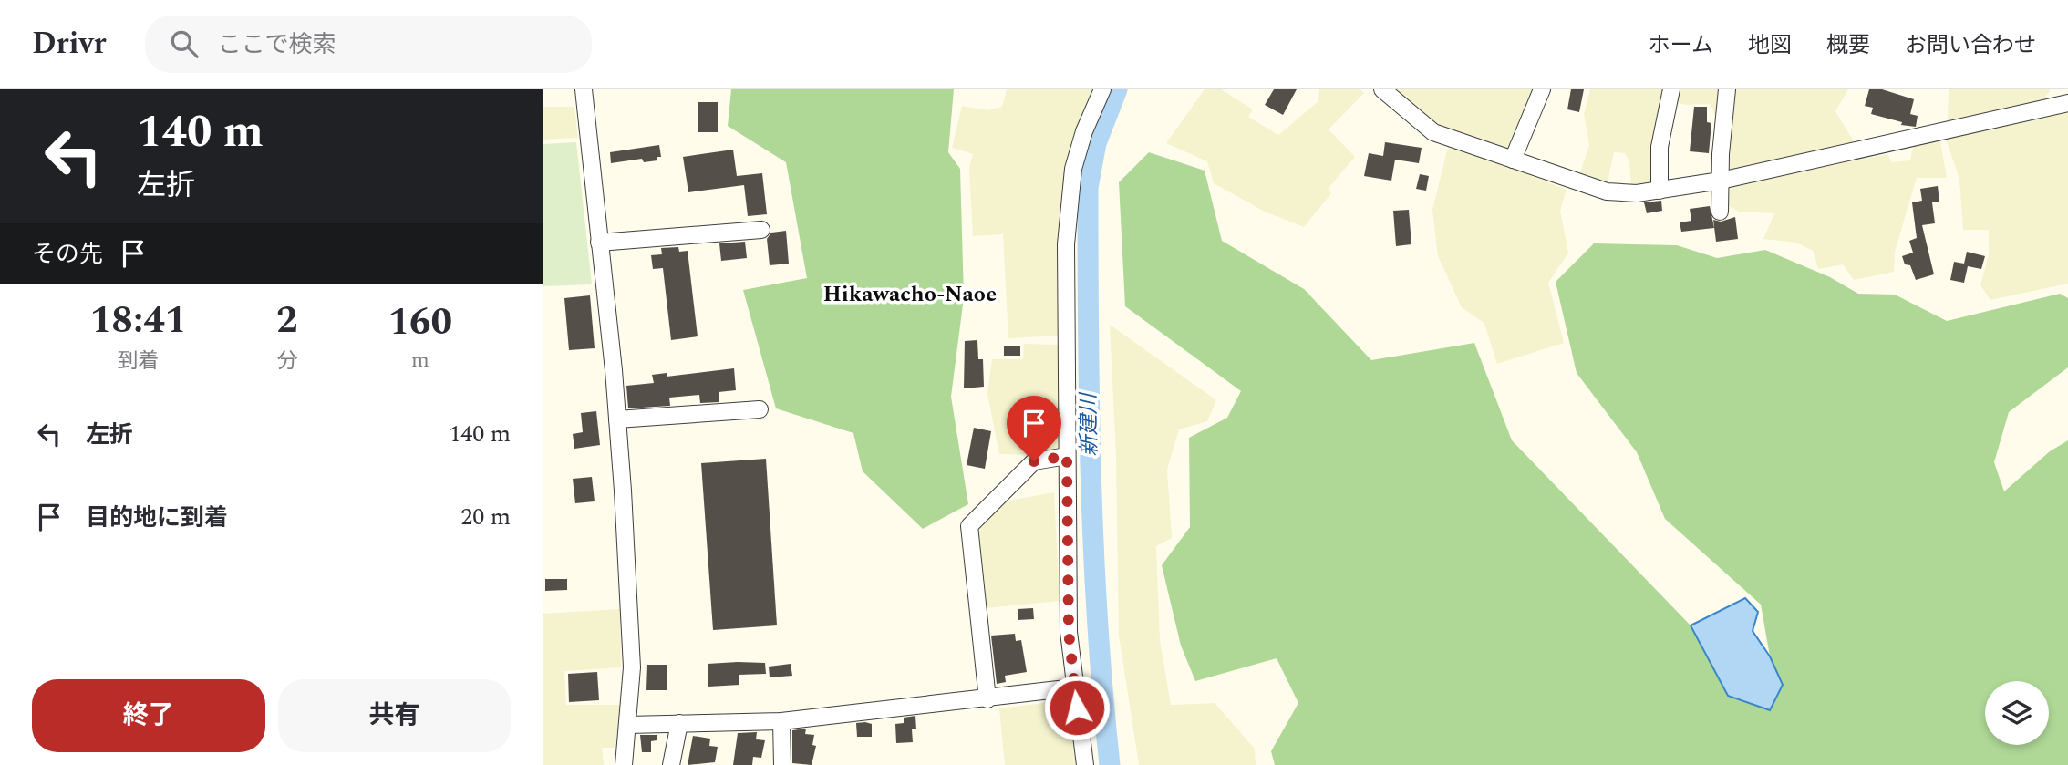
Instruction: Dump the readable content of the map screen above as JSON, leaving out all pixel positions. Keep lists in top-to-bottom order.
{
  "districts": ["Hikawacho-Naoe"],
  "water": ["新建川"],
  "page": {
    "header": "Drivr",
    "search": "ここで検索",
    "nav": [
      "ホーム",
      "地図",
      "概要",
      "お問い合わせ"
    ],
    "turn": ["140 m", "左折"],
    "then": "その先",
    "eta": [
      "18:41",
      "到着",
      "2",
      "分",
      "160",
      "m"
    ],
    "list": [
      {
        "name": "左折",
        "value": "140 m"
      },
      {
        "name": "目的地に到着",
        "value": "20 m"
      }
    ],
    "buttons": ["終了", "共有"]
  }
}
